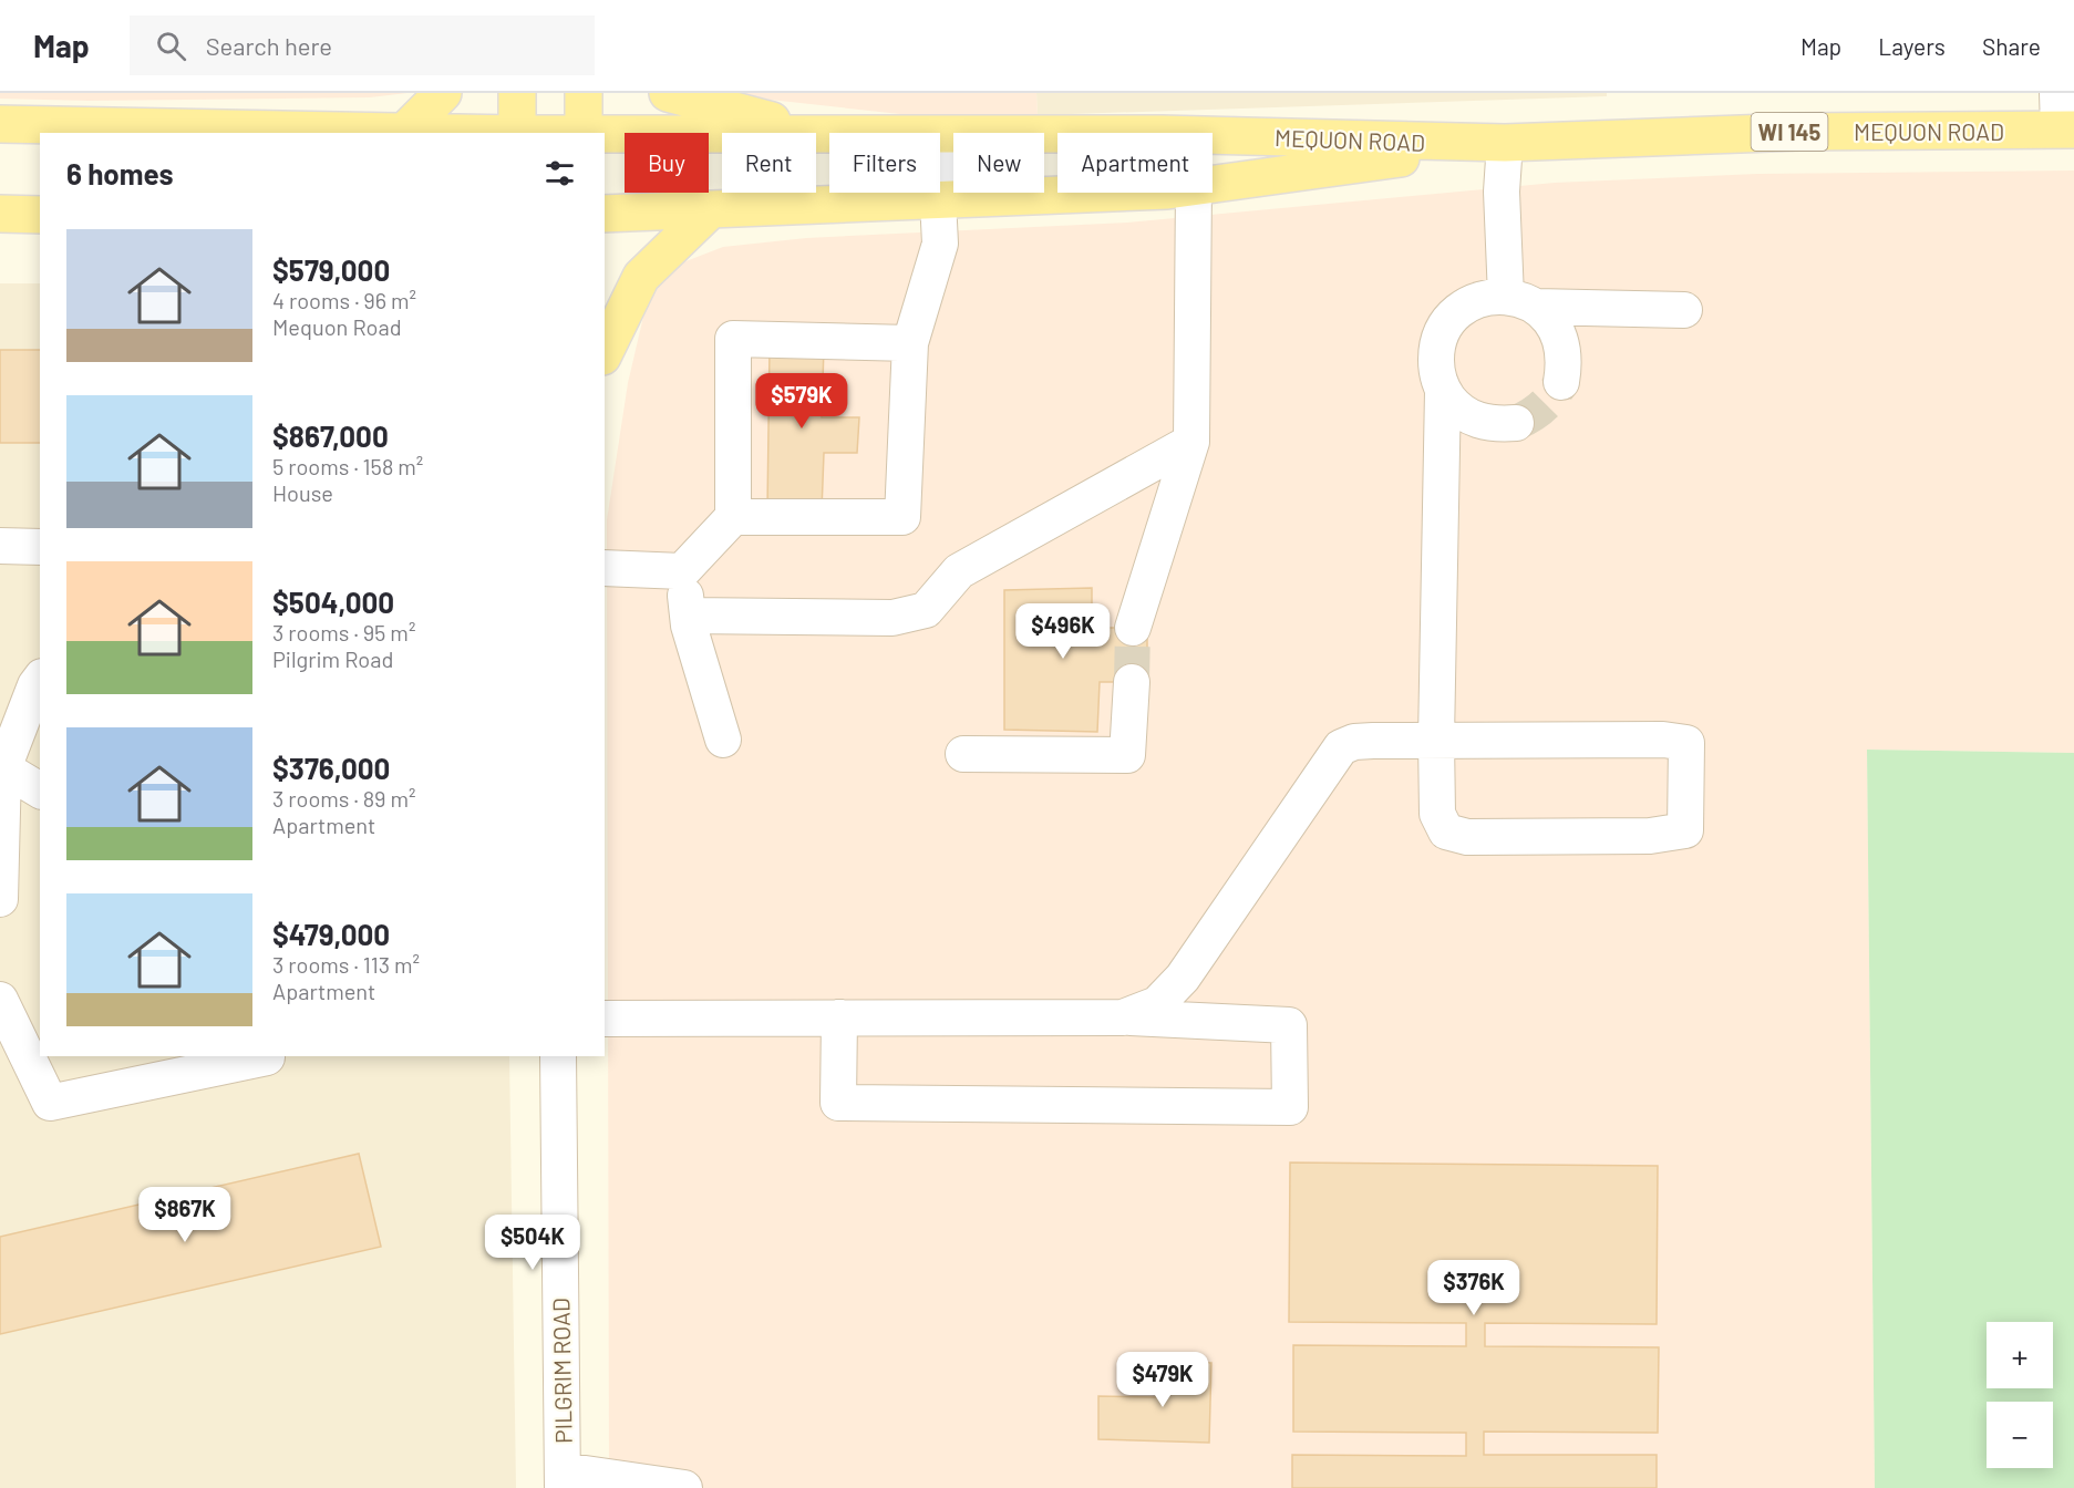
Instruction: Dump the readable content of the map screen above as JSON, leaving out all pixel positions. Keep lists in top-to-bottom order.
{
  "streets": {
    "main road": ["MEQUON ROAD", "WI 145"],
    "street": ["PILGRIM ROAD"]
  },
  "crossings": [
    ["MEQUON ROAD", "WI 145"]
  ],
  "page": {
    "header": "Map",
    "search": "Search here",
    "nav": ["Map", "Layers", "Share"],
    "chip": [
      "Buy",
      "Rent",
      "Filters",
      "New",
      "Apartment"
    ],
    "heading": "6 homes",
    "list": [
      {
        "name": "$579,000",
        "note": "4 rooms · 96 m² · Mequon Road"
      },
      {
        "name": "$867,000",
        "note": "5 rooms · 158 m² · House"
      },
      {
        "name": "$504,000",
        "note": "3 rooms · 95 m² · Pilgrim Road"
      },
      {
        "name": "$376,000",
        "note": "3 rooms · 89 m² · Apartment"
      },
      {
        "name": "$479,000",
        "note": "3 rooms · 113 m² · Apartment"
      }
    ],
    "price": [
      "$579K",
      "$496K",
      "$867K",
      "$504K",
      "$376K",
      "$479K"
    ],
    "map_buttons": ["+", "−"]
  }
}
